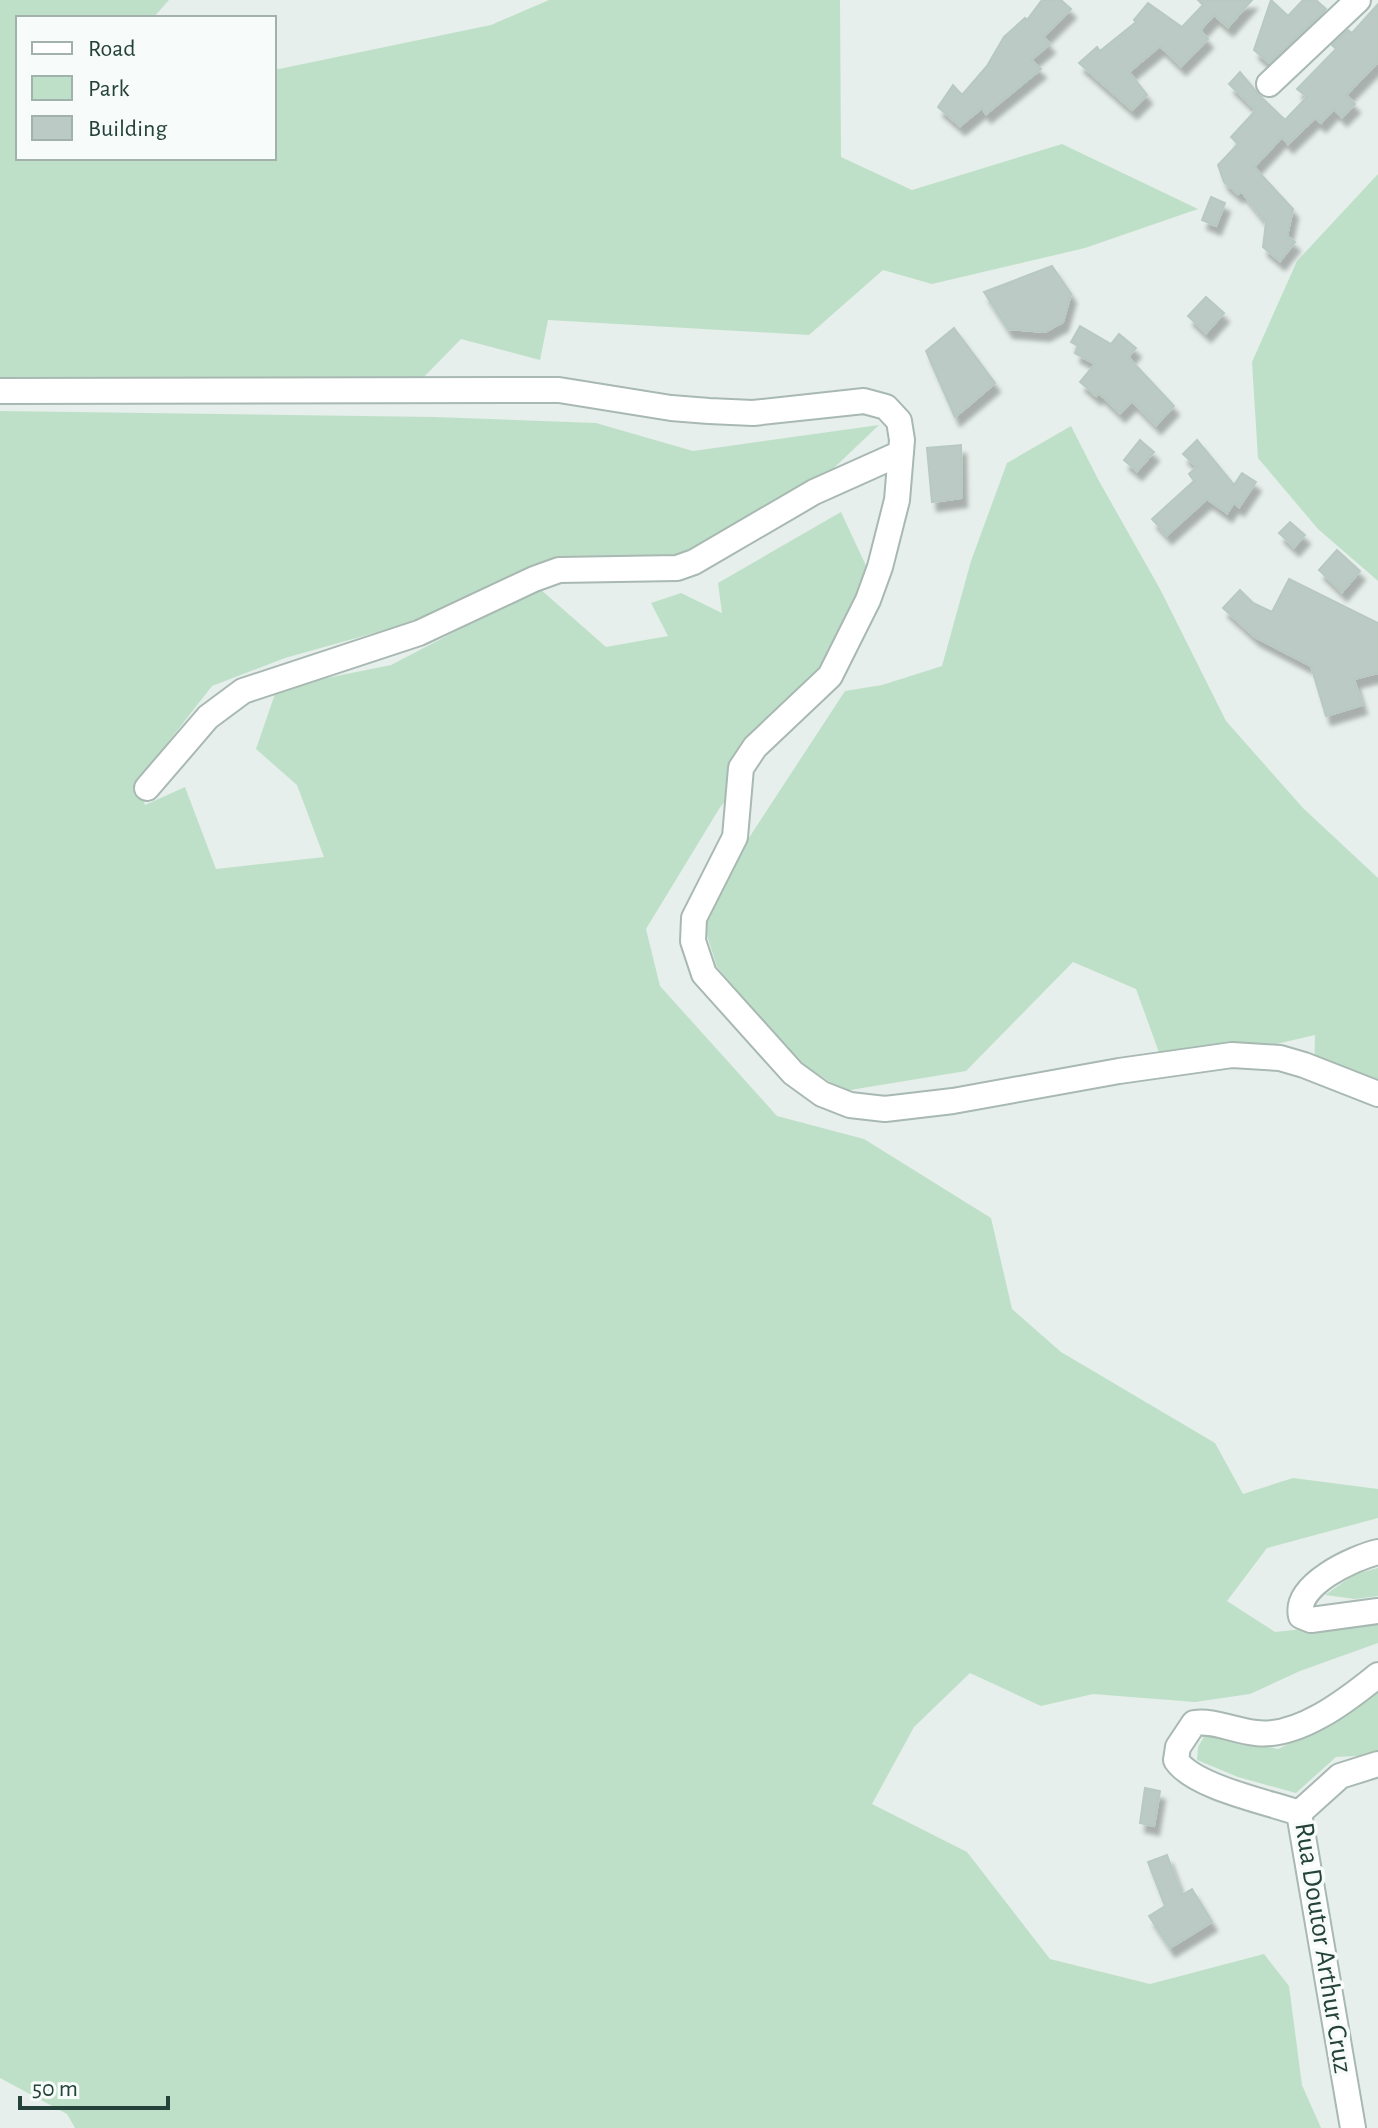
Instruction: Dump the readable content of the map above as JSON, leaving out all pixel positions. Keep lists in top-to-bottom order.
{
  "streets": {
    "street": ["Rua Doutor Arthur Cruz"]
  },
  "legend": ["Road", "Park", "Building"],
  "scale_bar": "50 m"
}
